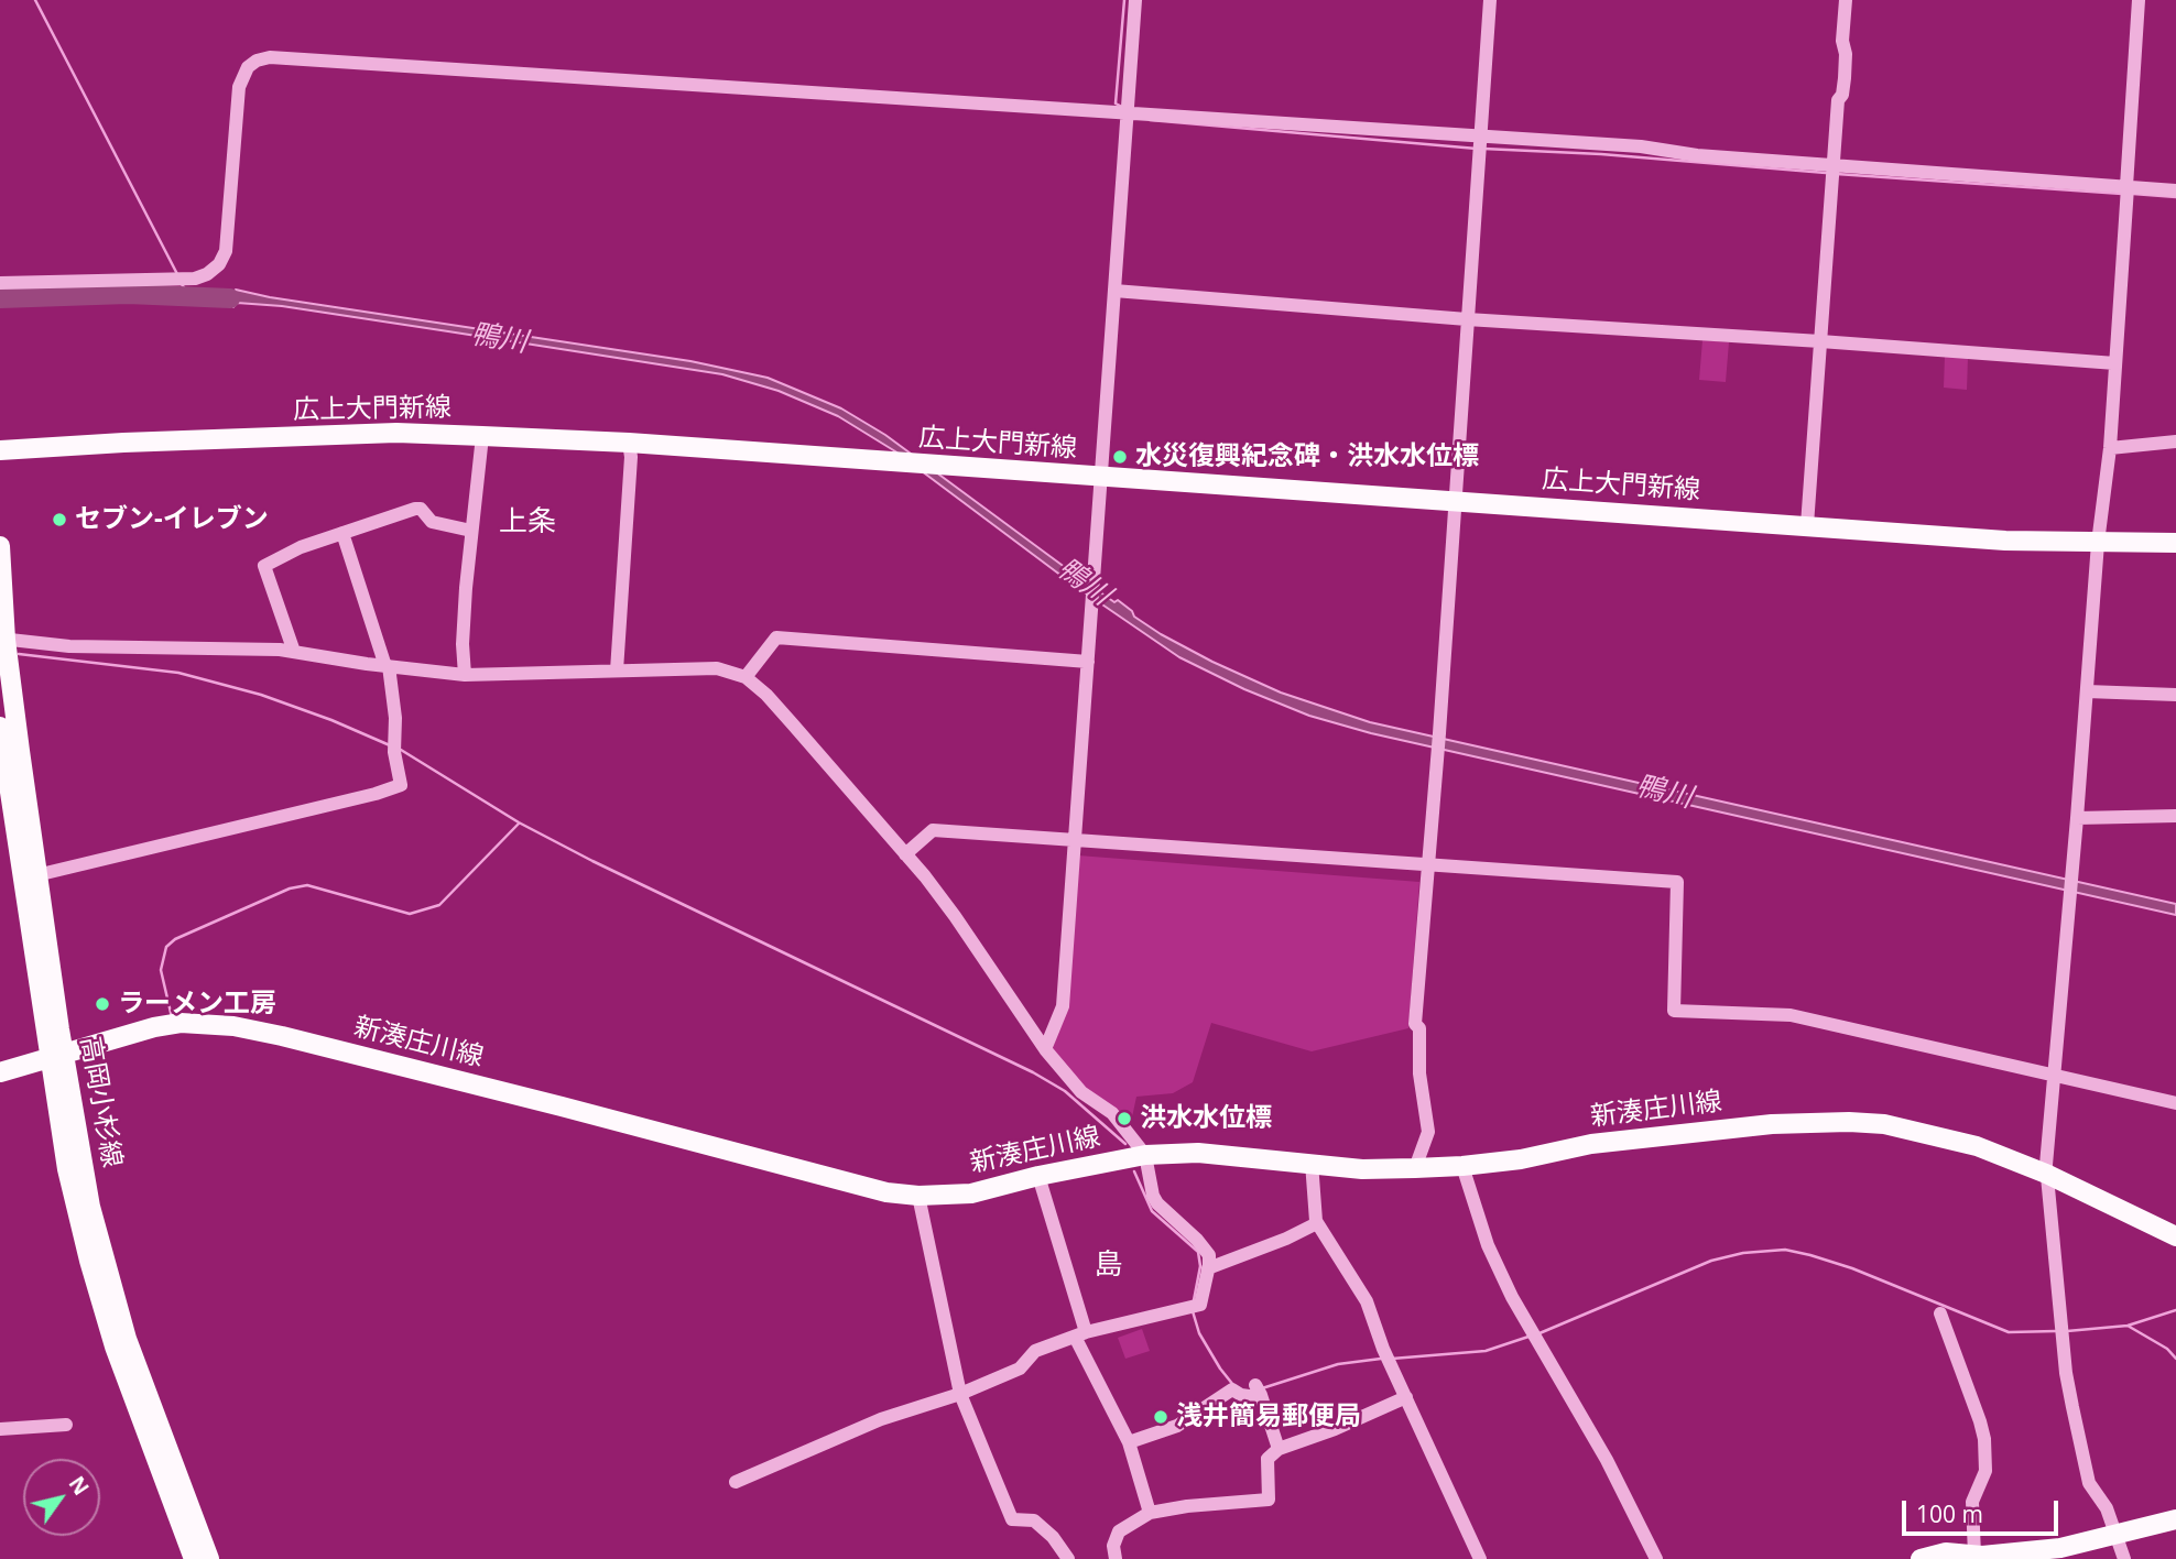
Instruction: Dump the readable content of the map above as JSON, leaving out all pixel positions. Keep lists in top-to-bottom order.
{
  "streets": {
    "main road": ["広上大門新線", "新湊庄川線", "高岡小杉線"]
  },
  "crossings": [
    ["新湊庄川線", "高岡小杉線"]
  ],
  "districts": ["上条", "島"],
  "water": ["鴨川"],
  "places": [
    "水災復興紀念碑・洪水水位標",
    "セブン-イレブン",
    "ラーメン工房",
    "洪水水位標",
    "浅井簡易郵便局"
  ],
  "scale_bar": "100 m",
  "north": "top right"
}
